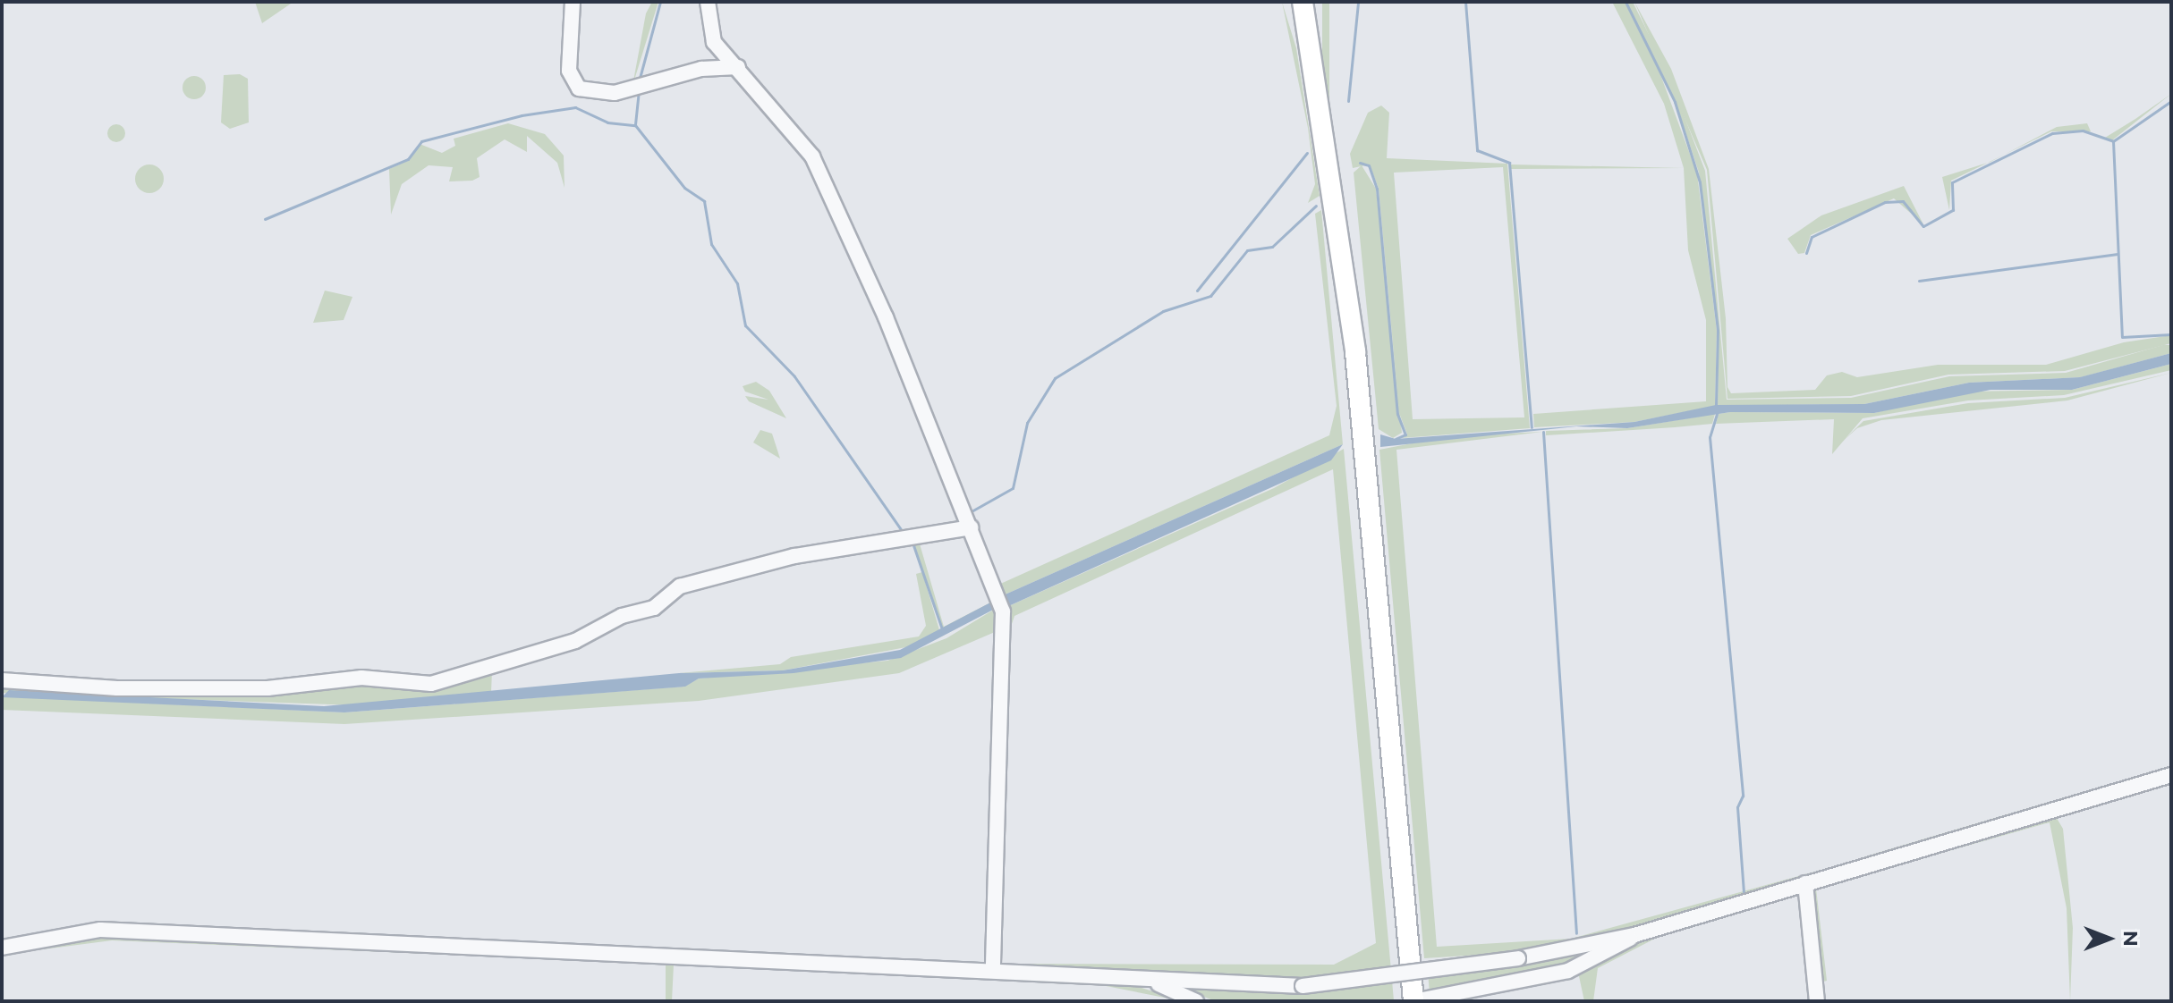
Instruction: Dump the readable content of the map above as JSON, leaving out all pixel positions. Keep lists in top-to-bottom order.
{
  "north": "right"
}
